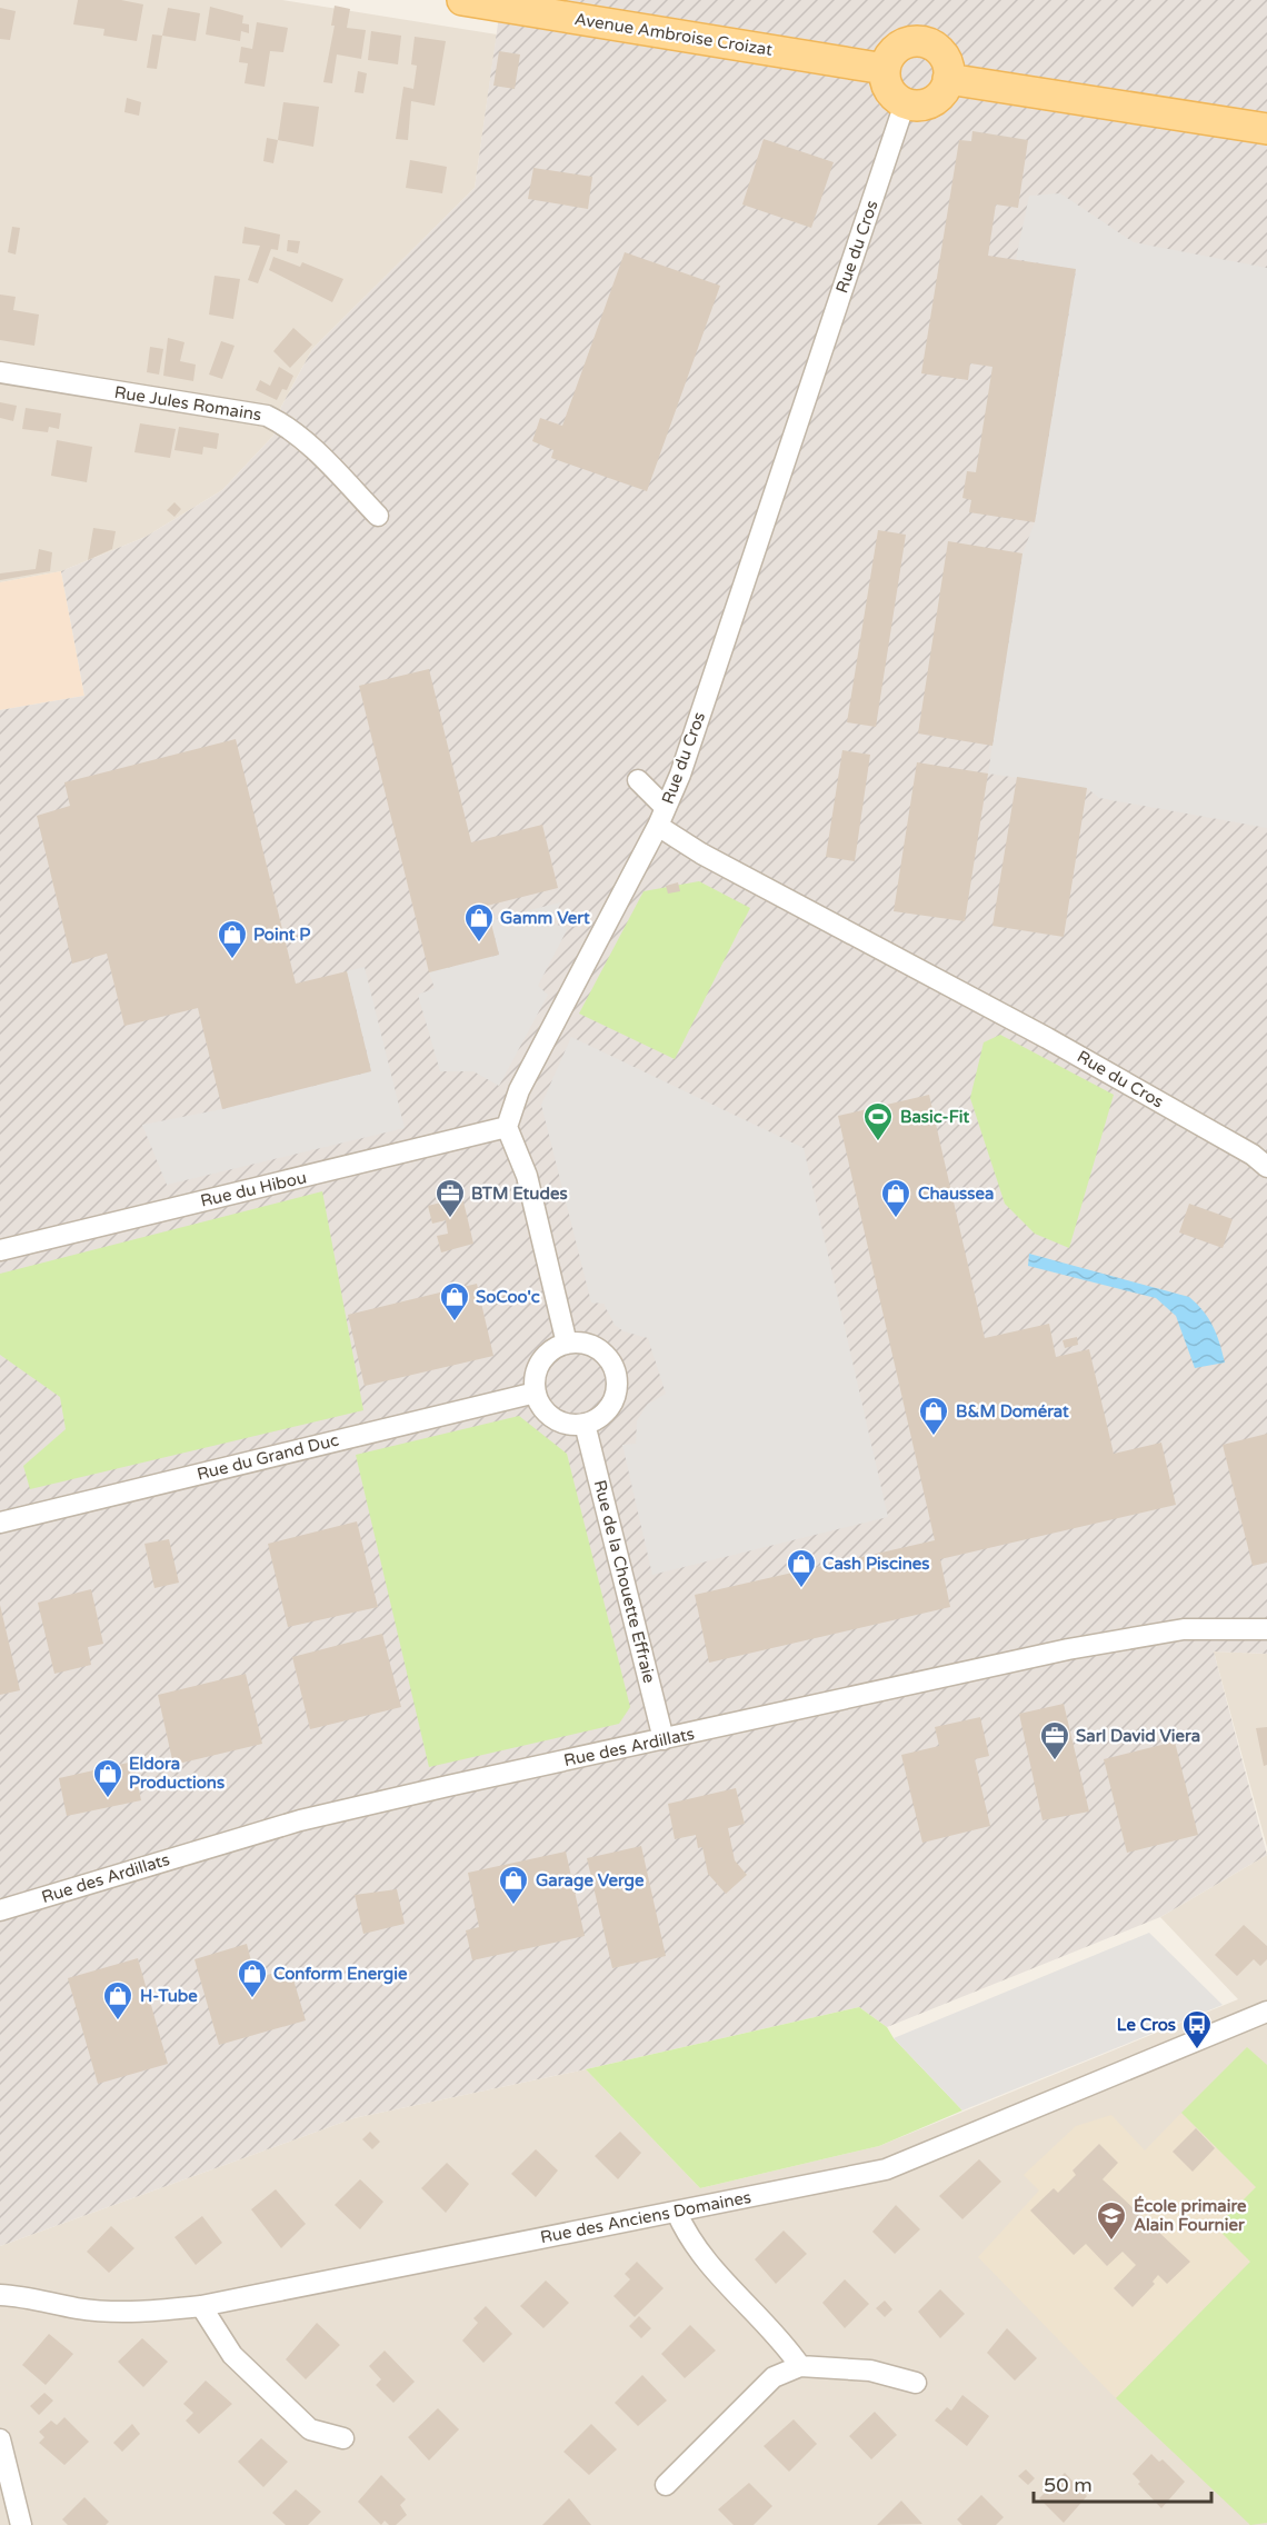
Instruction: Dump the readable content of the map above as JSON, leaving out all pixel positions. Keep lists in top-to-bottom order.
{
  "streets": {
    "main road": ["Avenue Ambroise Croizat"],
    "street": [
      "Rue du Cros",
      "Rue Jules Romains",
      "Rue du Hibou",
      "Rue du Grand Duc",
      "Rue de la Chouette Effraie",
      "Rue des Ardillats",
      "Rue des Anciens Domaines"
    ]
  },
  "crossings": [
    ["Avenue Ambroise Croizat", "Rue du Cros"],
    ["Rue du Grand Duc", "Rue de la Chouette Effraie"],
    ["Rue de la Chouette Effraie", "Rue des Ardillats"]
  ],
  "places": {
    "shop": [
      "Gamm Vert",
      "Point P",
      "Chaussea",
      "SoCoo'c",
      "B&M Domérat",
      "Cash Piscines",
      "Eldora Productions",
      "Garage Verge",
      "Conform Energie",
      "H-Tube"
    ],
    "sports": ["Basic-Fit"],
    "office": ["BTM Etudes", "Sarl David Viera"],
    "bus stop": ["Le Cros"],
    "school or university": ["École primaire Alain Fournier"]
  },
  "scale_bar": "50 m"
}
